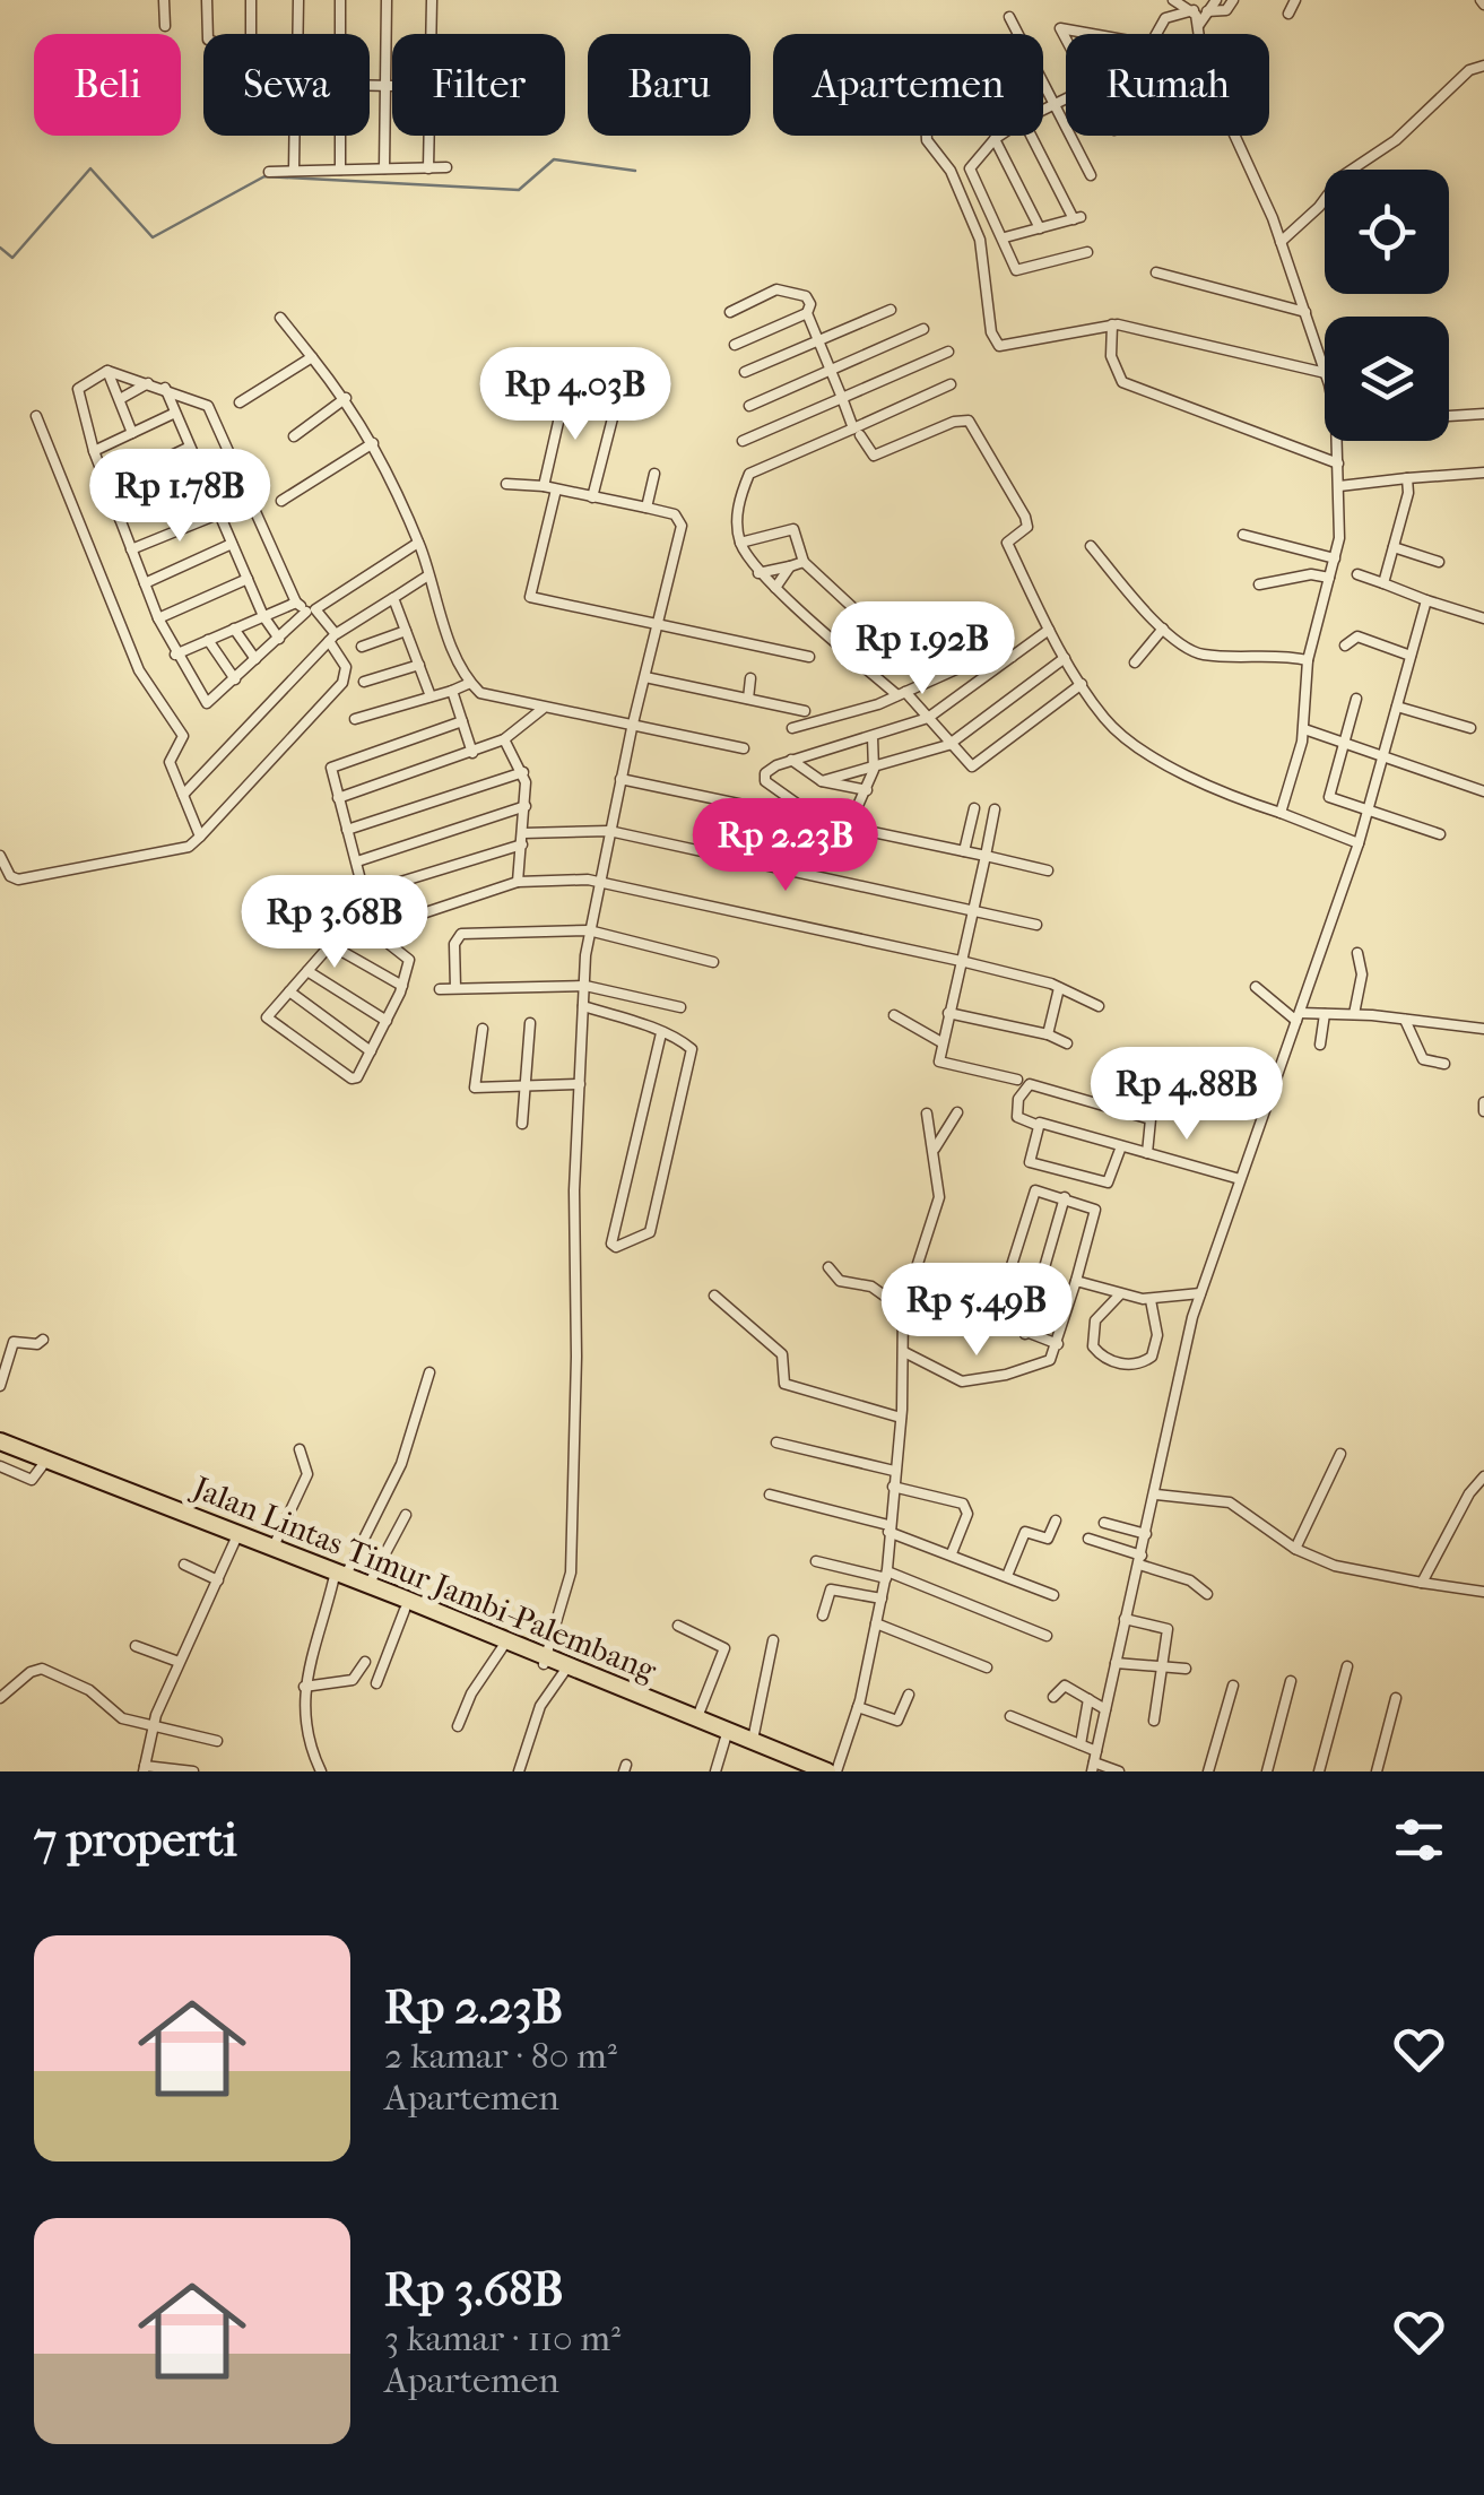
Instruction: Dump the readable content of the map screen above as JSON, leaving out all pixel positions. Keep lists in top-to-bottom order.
{
  "streets": {
    "highway": ["Jalan Lintas Timur Jambi-Palembang"]
  },
  "page": {
    "chip": [
      "Beli",
      "Sewa",
      "Filter",
      "Baru",
      "Apartemen",
      "Rumah"
    ],
    "price": [
      "Rp 4.03B",
      "Rp 1.78B",
      "Rp 1.92B",
      "Rp 2.23B",
      "Rp 3.68B",
      "Rp 4.88B",
      "Rp 5.49B"
    ],
    "heading": "7 properti",
    "list": [
      {
        "name": "Rp 2.23B",
        "note": "2 kamar · 80 m² · Apartemen"
      },
      {
        "name": "Rp 3.68B",
        "note": "3 kamar · 110 m² · Apartemen"
      }
    ]
  }
}
